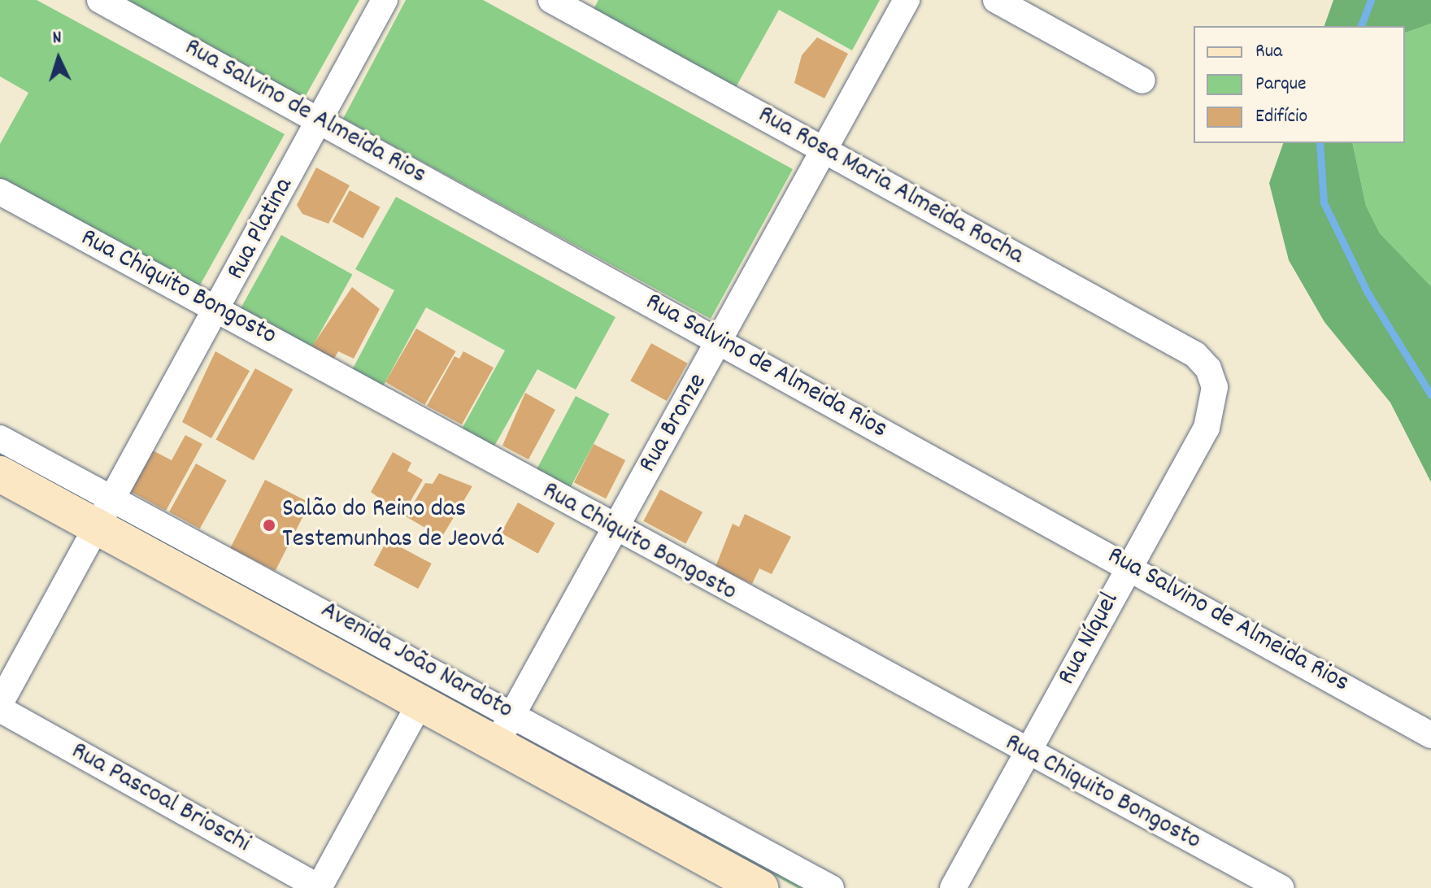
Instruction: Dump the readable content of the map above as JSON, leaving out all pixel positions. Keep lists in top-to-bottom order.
{
  "streets": {
    "street": [
      "Rua Salvino de Almeida Rios",
      "Rua Rosa Maria Almeida Rocha",
      "Rua Platina",
      "Rua Chiquito Bongosto",
      "Rua Bronze",
      "Rua Níquel",
      "Avenida João Nardoto",
      "Rua Pascoal Brioschi"
    ]
  },
  "crossings": [
    ["Rua Salvino de Almeida Rios", "Rua Platina"],
    ["Rua Salvino de Almeida Rios", "Rua Bronze"],
    ["Rua Salvino de Almeida Rios", "Rua Níquel"],
    ["Rua Rosa Maria Almeida Rocha", "Rua Bronze"],
    ["Rua Rosa Maria Almeida Rocha", "Rua Níquel"],
    ["Rua Platina", "Rua Chiquito Bongosto"],
    ["Rua Platina", "Avenida João Nardoto"],
    ["Rua Chiquito Bongosto", "Rua Bronze"],
    ["Rua Chiquito Bongosto", "Rua Níquel"],
    ["Rua Bronze", "Avenida João Nardoto"]
  ],
  "places": ["Salão do Reino das Testemunhas de Jeová"],
  "legend": ["Rua", "Parque", "Edifício"],
  "north": "top"
}
